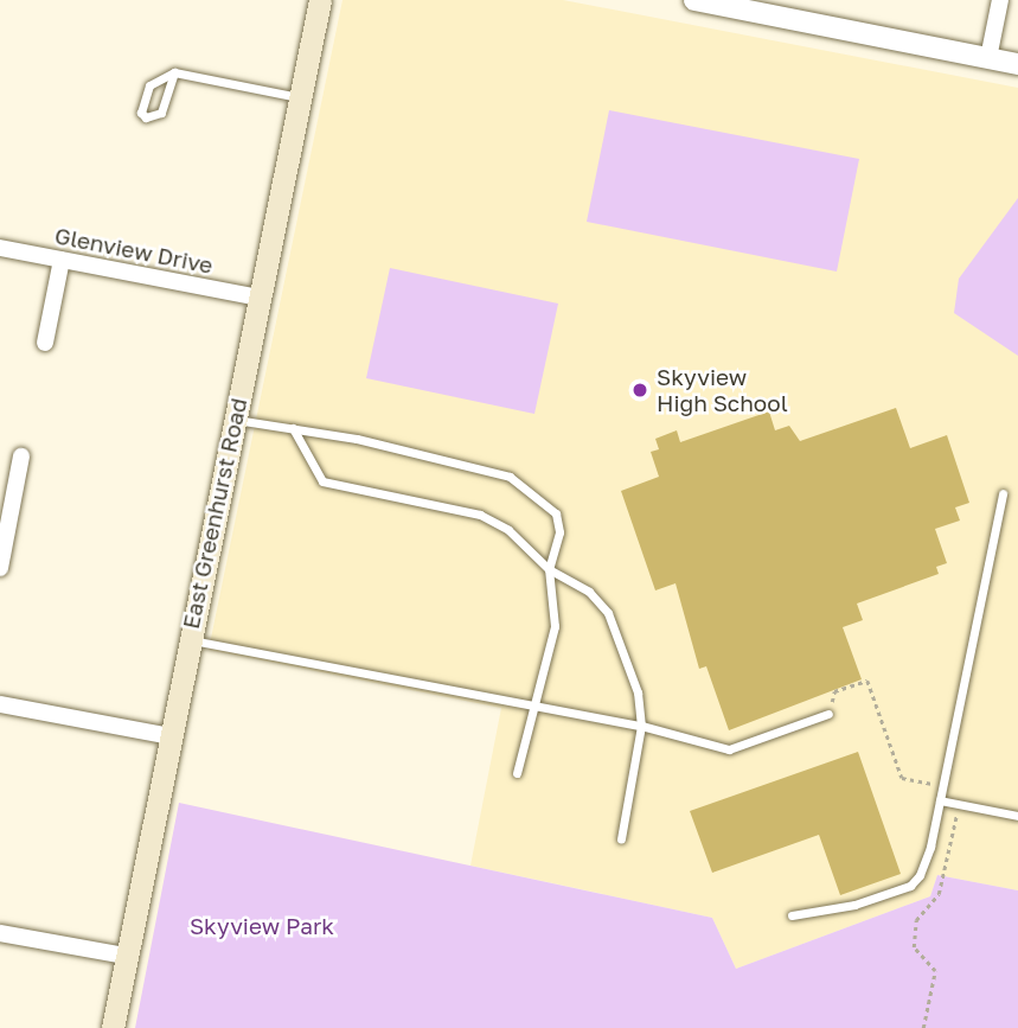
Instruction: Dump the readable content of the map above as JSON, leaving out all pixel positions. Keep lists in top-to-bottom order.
{
  "streets": {
    "main road": ["East Greenhurst Road"],
    "street": ["Glenview Drive"]
  },
  "crossings": [
    ["Glenview Drive", "East Greenhurst Road"]
  ],
  "parks": ["Skyview Park"],
  "places": ["Skyview High School"]
}
